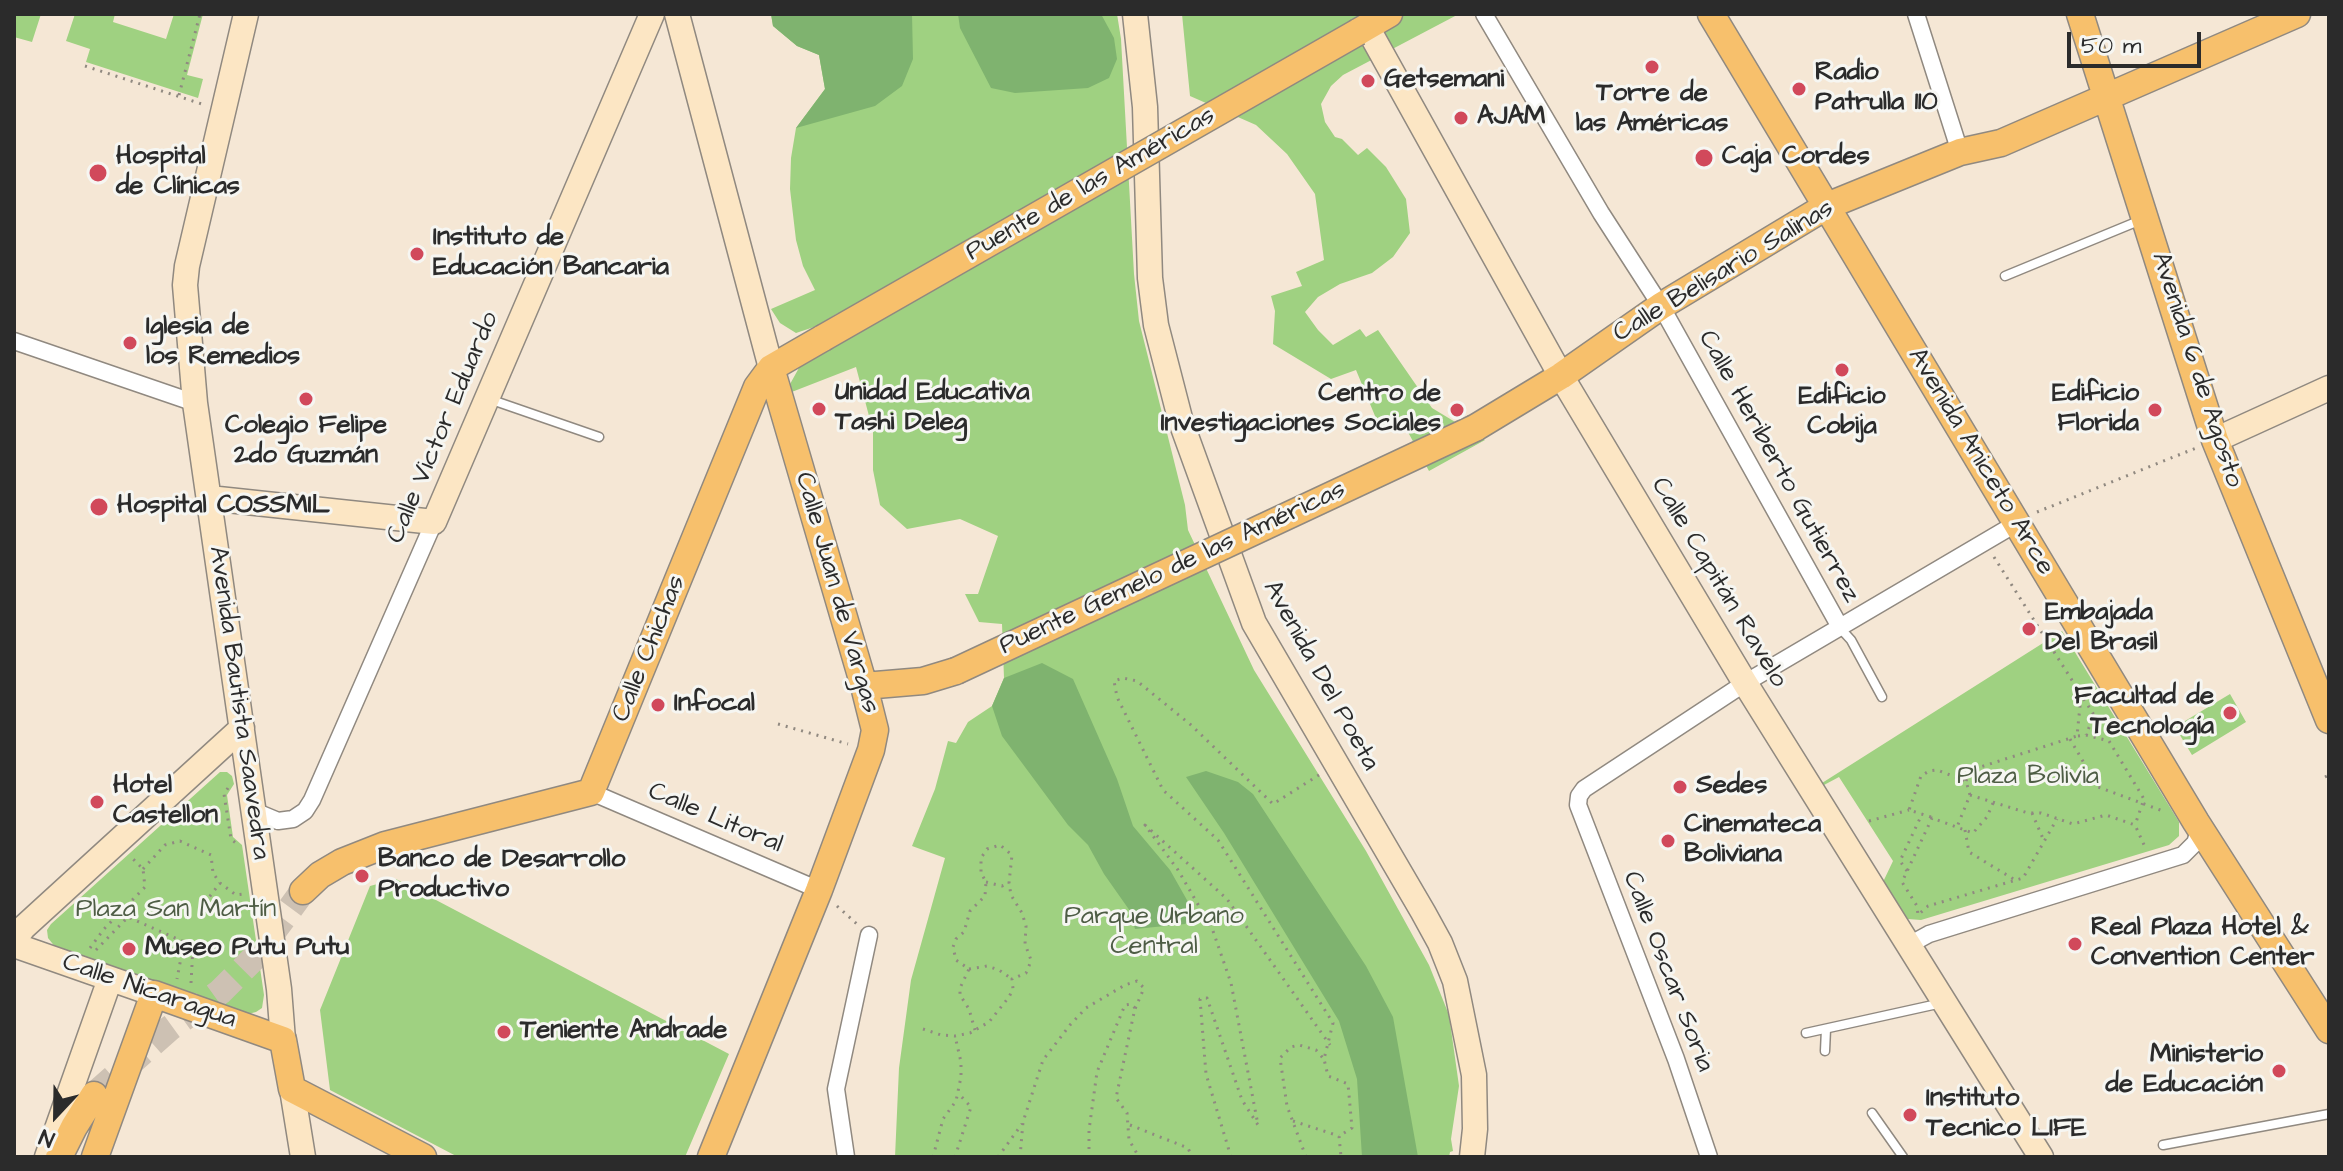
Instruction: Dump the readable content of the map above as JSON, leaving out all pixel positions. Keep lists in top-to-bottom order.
{
  "streets": {
    "main road": [
      "Puente de las Américas",
      "Calle Belisario Salinas",
      "Avenida 6 de Agosto",
      "Calle Victor Eduardo",
      "Avenida Aniceto Arce",
      "Puente Gemelo de las Américas",
      "Calle Capitán Ravelo",
      "Calle Juan de Vargas",
      "Calle Chichas",
      "Avenida Del Poeta",
      "Avenida Bautista Saavedra",
      "Calle Nicaragua"
    ],
    "street": ["Calle Heriberto Gutierrez", "Calle Litoral", "Calle Oscar Soria"]
  },
  "crossings": [
    ["Puente de las Américas", "Calle Capitán Ravelo"],
    ["Puente de las Américas", "Calle Chichas"],
    ["Calle Belisario Salinas", "Avenida 6 de Agosto"],
    ["Calle Belisario Salinas", "Avenida Aniceto Arce"],
    ["Calle Belisario Salinas", "Calle Heriberto Gutierrez"],
    ["Calle Belisario Salinas", "Puente Gemelo de las Américas"],
    ["Calle Belisario Salinas", "Calle Capitán Ravelo"],
    ["Calle Victor Eduardo", "Avenida Bautista Saavedra"],
    ["Puente Gemelo de las Américas", "Calle Juan de Vargas"],
    ["Calle Capitán Ravelo", "Calle Oscar Soria"],
    ["Calle Juan de Vargas", "Calle Chichas"],
    ["Calle Juan de Vargas", "Calle Litoral"],
    ["Calle Chichas", "Calle Litoral"],
    ["Avenida Bautista Saavedra", "Calle Nicaragua"]
  ],
  "parks": ["Plaza Bolivia", "Plaza San Martín", "Parque Urbano Central"],
  "places": [
    "Torre de las Américas",
    "Getsemani",
    "Radio Patrulla 110",
    "AJAM",
    "Caja Cordes",
    "Hospital de Clínicas",
    "Instituto de Educación Bancaria",
    "Iglesia de los Remedios",
    "Edificio Cobija",
    "Colegio Felipe 2do Guzmán",
    "Unidad Educativa Tashi Deleg",
    "Centro de Investigaciones Sociales",
    "Edificio Florida",
    "Hospital COSSMIL",
    "Embajada Del Brasil",
    "Infocal",
    "Facultad de Tecnología",
    "Sedes",
    "Hotel Castellon",
    "Cinemateca Boliviana",
    "Banco de Desarrollo Productivo",
    "Real Plaza Hotel & Convention Center",
    "Museo Putu Putu",
    "Teniente Andrade",
    "Ministerio de Educación",
    "Instituto Tecnico LIFE"
  ],
  "scale_bar": "50 m",
  "north": "bottom"
}
